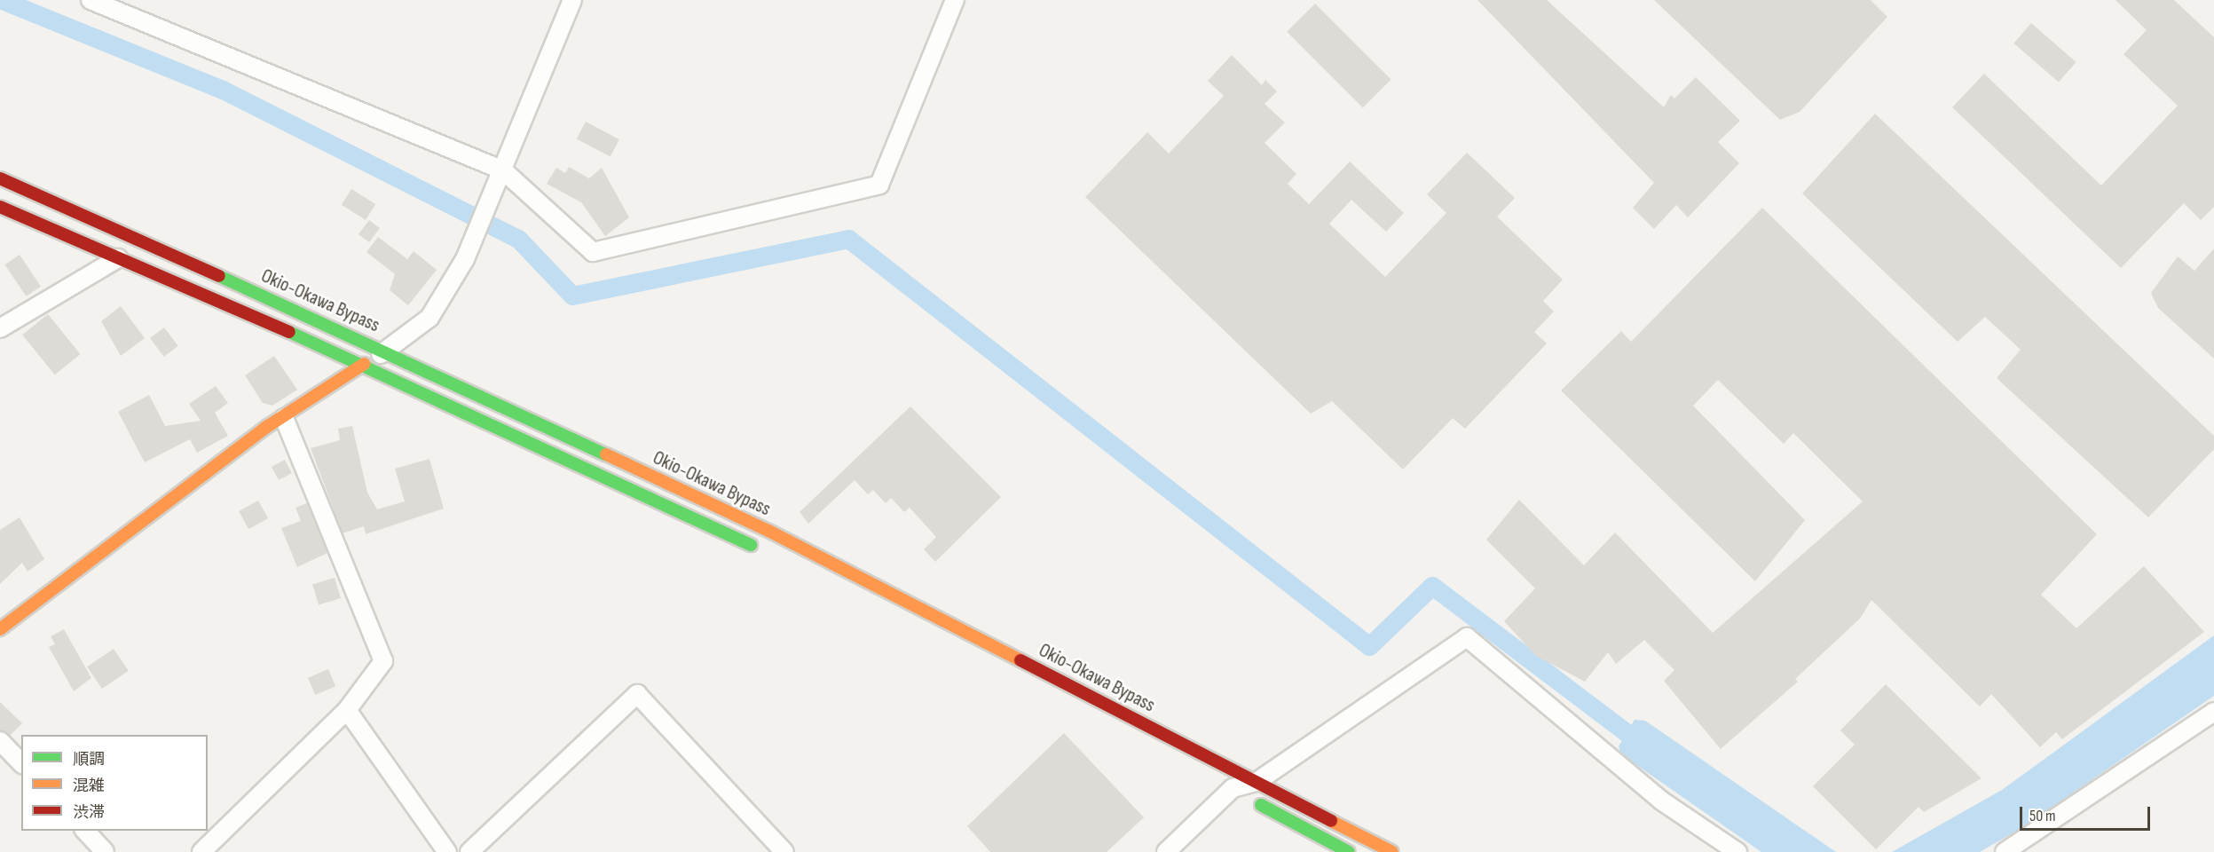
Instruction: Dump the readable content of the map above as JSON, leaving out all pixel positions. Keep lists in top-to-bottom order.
{
  "streets": {
    "main road": ["Okio-Okawa Bypass"]
  },
  "legend": ["順調", "混雑", "渋滞"],
  "scale_bar": "50 m"
}
